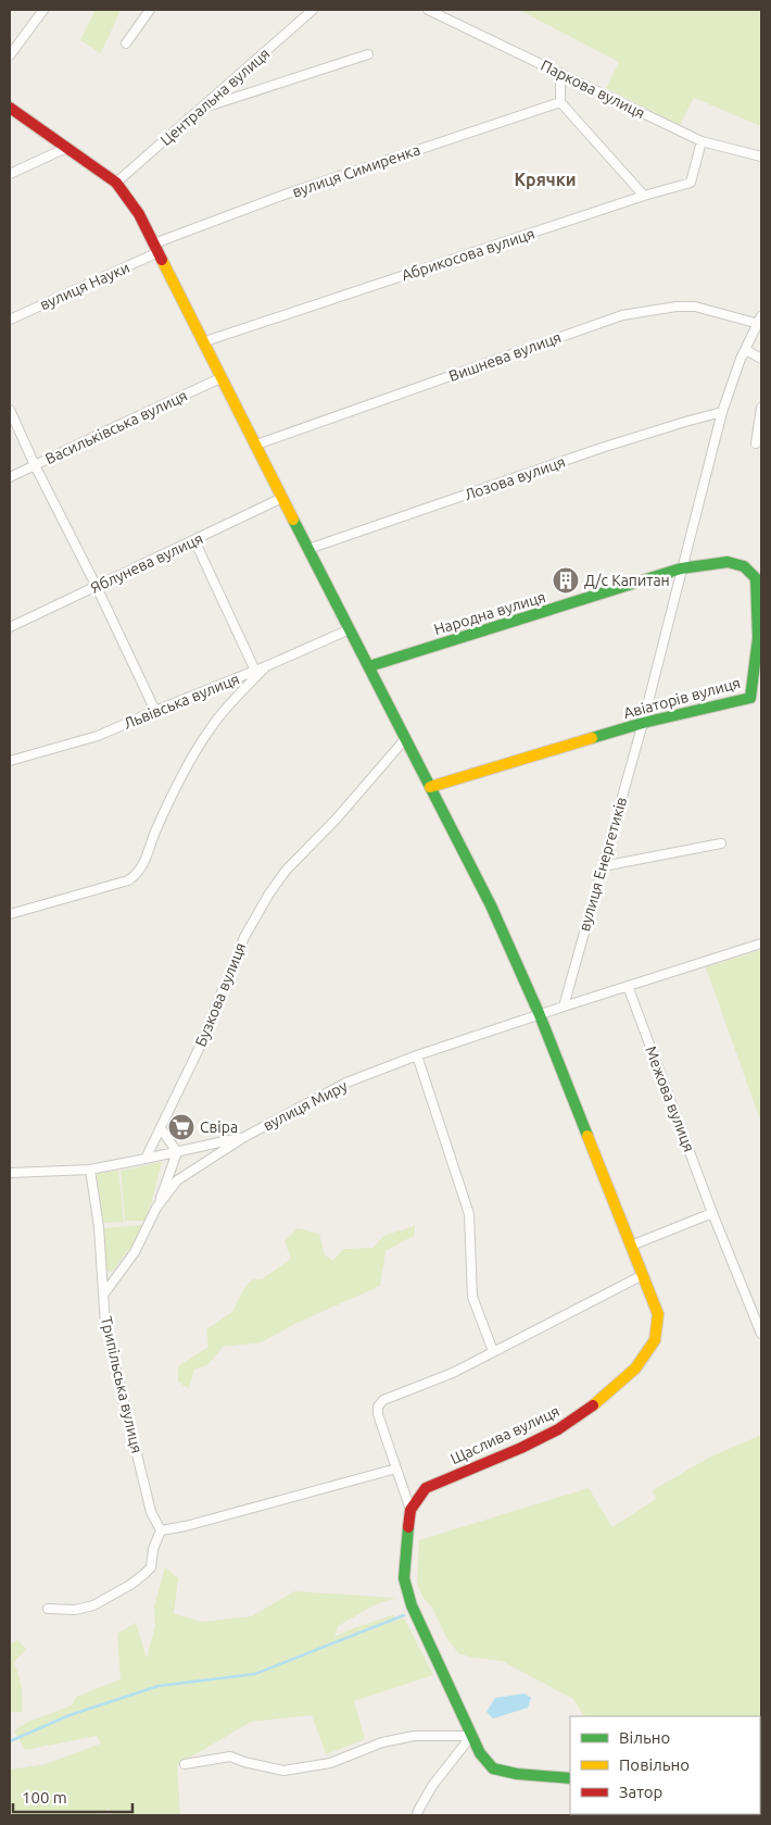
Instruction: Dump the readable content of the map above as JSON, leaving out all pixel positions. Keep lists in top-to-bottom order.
{
  "streets": {
    "street": [
      "Паркова вулиця",
      "Центральна вулиця",
      "вулиця Симиренка",
      "Абрикосова вулиця",
      "вулиця Науки",
      "Вишнева вулиця",
      "Васильківська вулиця",
      "Лозова вулиця",
      "Яблунева вулиця",
      "Народна вулиця",
      "Авіаторів вулиця",
      "Львівська вулиця",
      "вулиця Енергетиків",
      "Бузкова вулиця",
      "Межова вулиця",
      "вулиця Миру",
      "Трипільська вулиця",
      "Щаслива вулиця"
    ]
  },
  "crossings": [
    ["Паркова вулиця", "Абрикосова вулиця"],
    ["Центральна вулиця", "Щаслива вулиця"],
    ["вулиця Симиренка", "вулиця Науки"],
    ["вулиця Симиренка", "Щаслива вулиця"],
    ["Абрикосова вулиця", "Щаслива вулиця"],
    ["вулиця Науки", "Щаслива вулиця"],
    ["Вишнева вулиця", "вулиця Енергетиків"],
    ["Вишнева вулиця", "Щаслива вулиця"],
    ["Васильківська вулиця", "Щаслива вулиця"],
    ["Лозова вулиця", "вулиця Енергетиків"],
    ["Лозова вулиця", "Щаслива вулиця"],
    ["Яблунева вулиця", "Щаслива вулиця"],
    ["Народна вулиця", "Авіаторів вулиця"],
    ["Народна вулиця", "вулиця Енергетиків"],
    ["Народна вулиця", "Щаслива вулиця"],
    ["Авіаторів вулиця", "вулиця Енергетиків"],
    ["Авіаторів вулиця", "Щаслива вулиця"],
    ["Львівська вулиця", "Щаслива вулиця"],
    ["Бузкова вулиця", "Щаслива вулиця"],
    ["вулиця Миру", "Трипільська вулиця"],
    ["вулиця Миру", "Щаслива вулиця"]
  ],
  "districts": ["Крячки"],
  "places": {
    "building": ["Д/с Капитан"],
    "supermarket": ["Свіра"]
  },
  "legend": ["Вільно", "Повільно", "Затор"],
  "scale_bar": "100 m"
}
